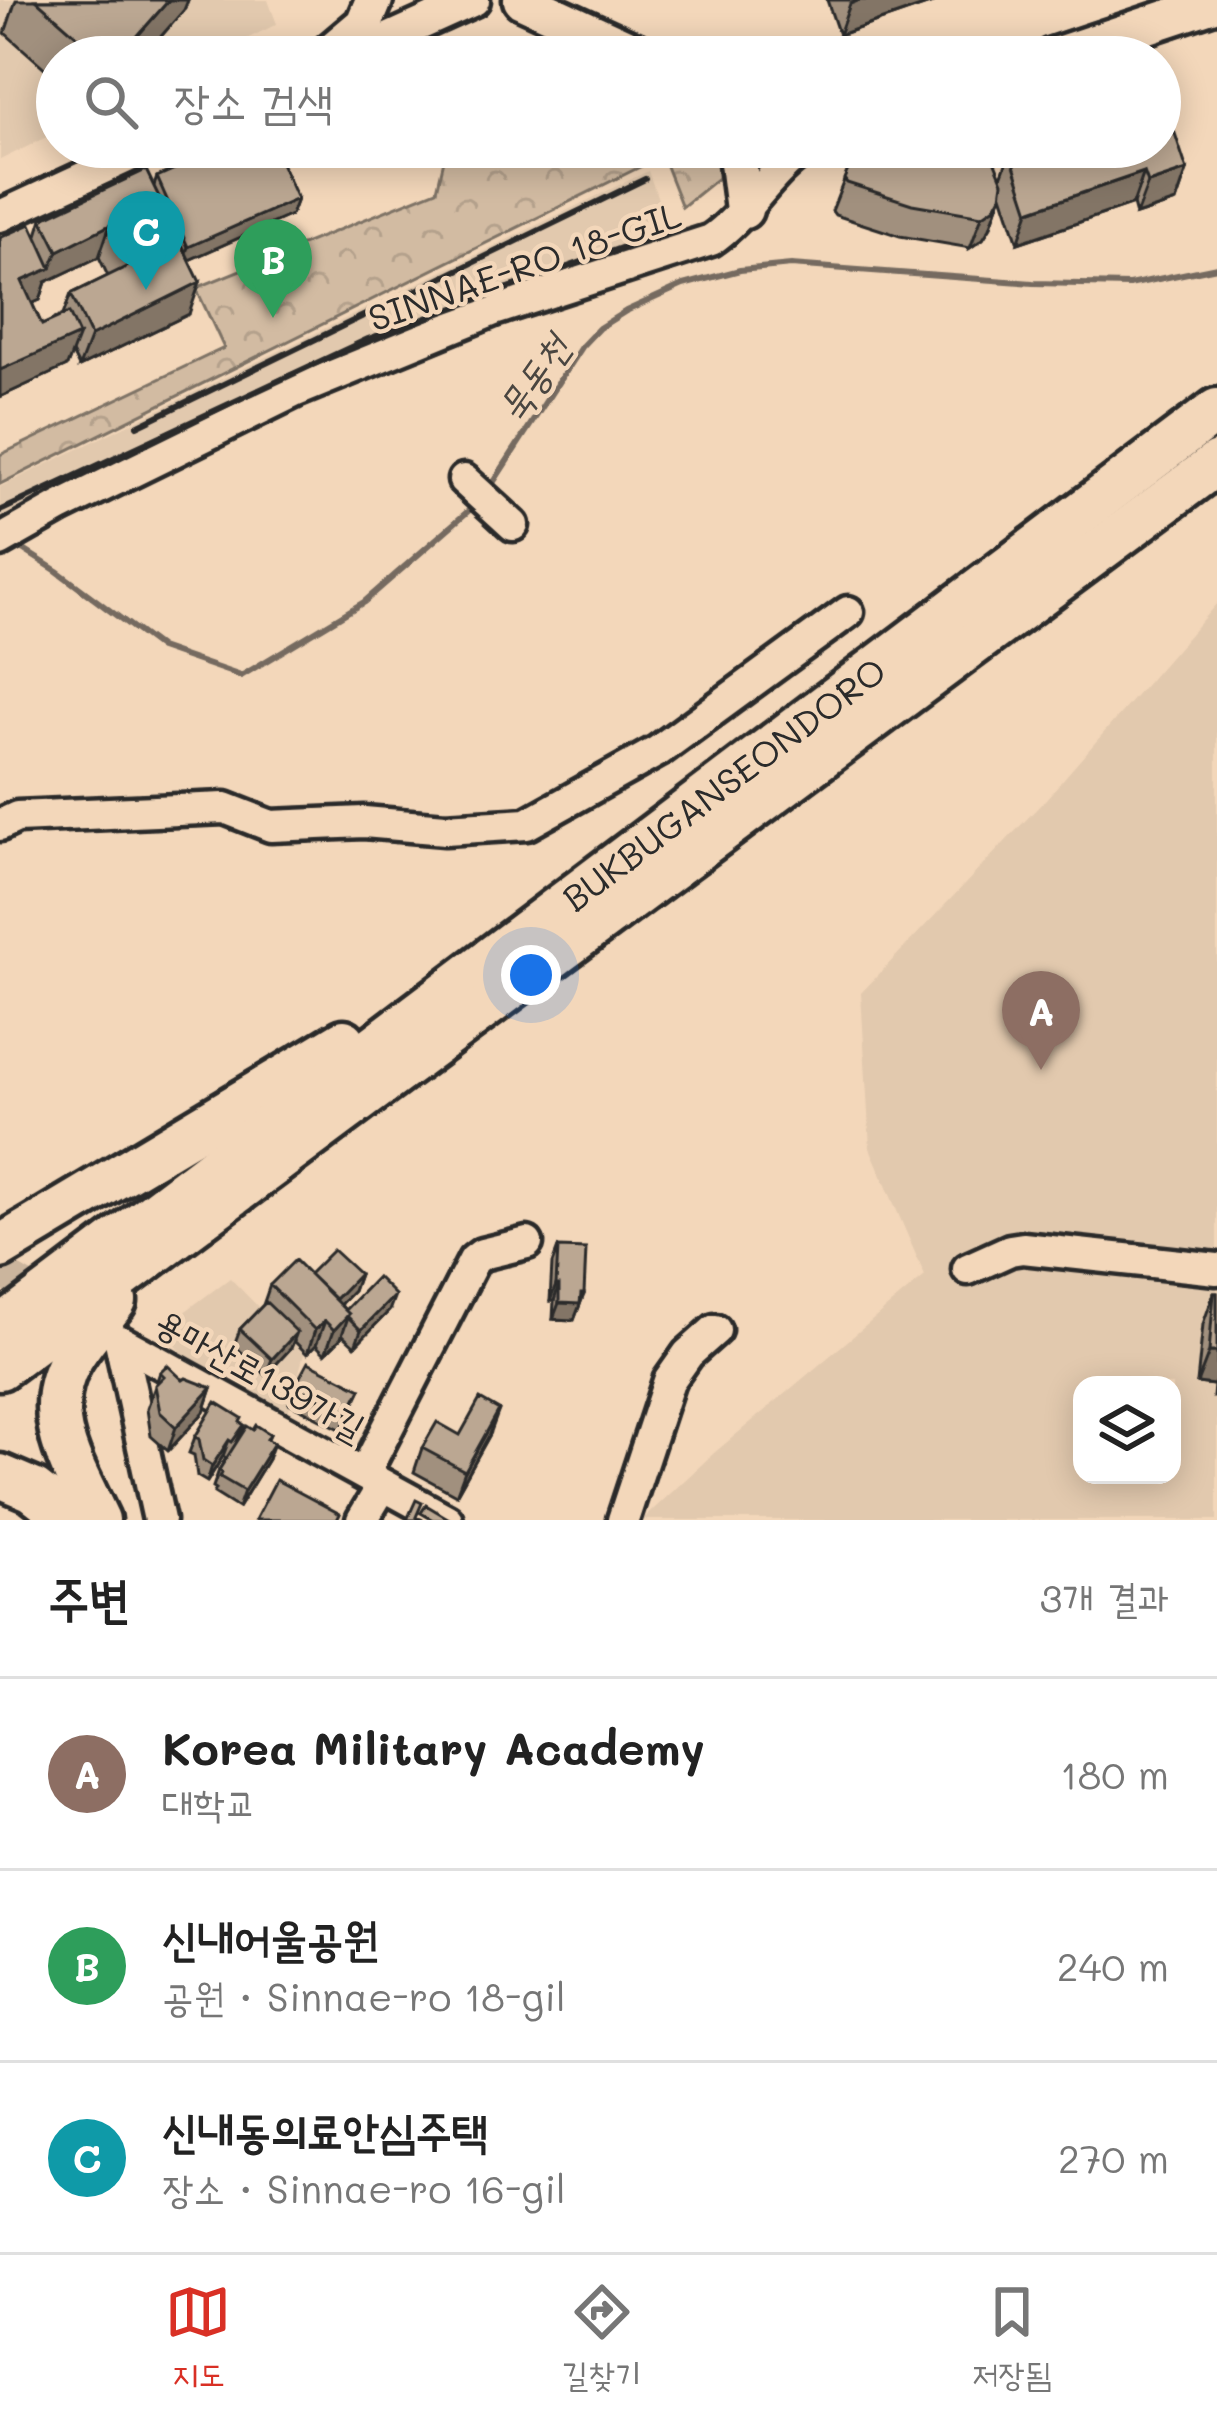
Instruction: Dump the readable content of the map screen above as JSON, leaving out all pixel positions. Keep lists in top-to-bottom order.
{
  "streets": {
    "highway": ["BUKBUGANSEONDORO"],
    "street": ["SINNAE-RO 18-GIL", "용마산로139가길"]
  },
  "water": ["묵동천"],
  "page": {
    "search": "장소 검색",
    "pins": ["C", "B", "A"],
    "heading": ["주변", "3개 결과"],
    "list": [
      {
        "mark": "A",
        "name": "Korea Military Academy",
        "note": "대학교",
        "value": "180 m"
      },
      {
        "mark": "B",
        "name": "신내어울공원",
        "note": "공원 · Sinnae-ro 18-gil",
        "value": "240 m"
      },
      {
        "mark": "C",
        "name": "신내동의료안심주택",
        "note": "장소 · Sinnae-ro 16-gil",
        "value": "270 m"
      }
    ],
    "nav": ["지도", "길찾기", "저장됨"]
  }
}
